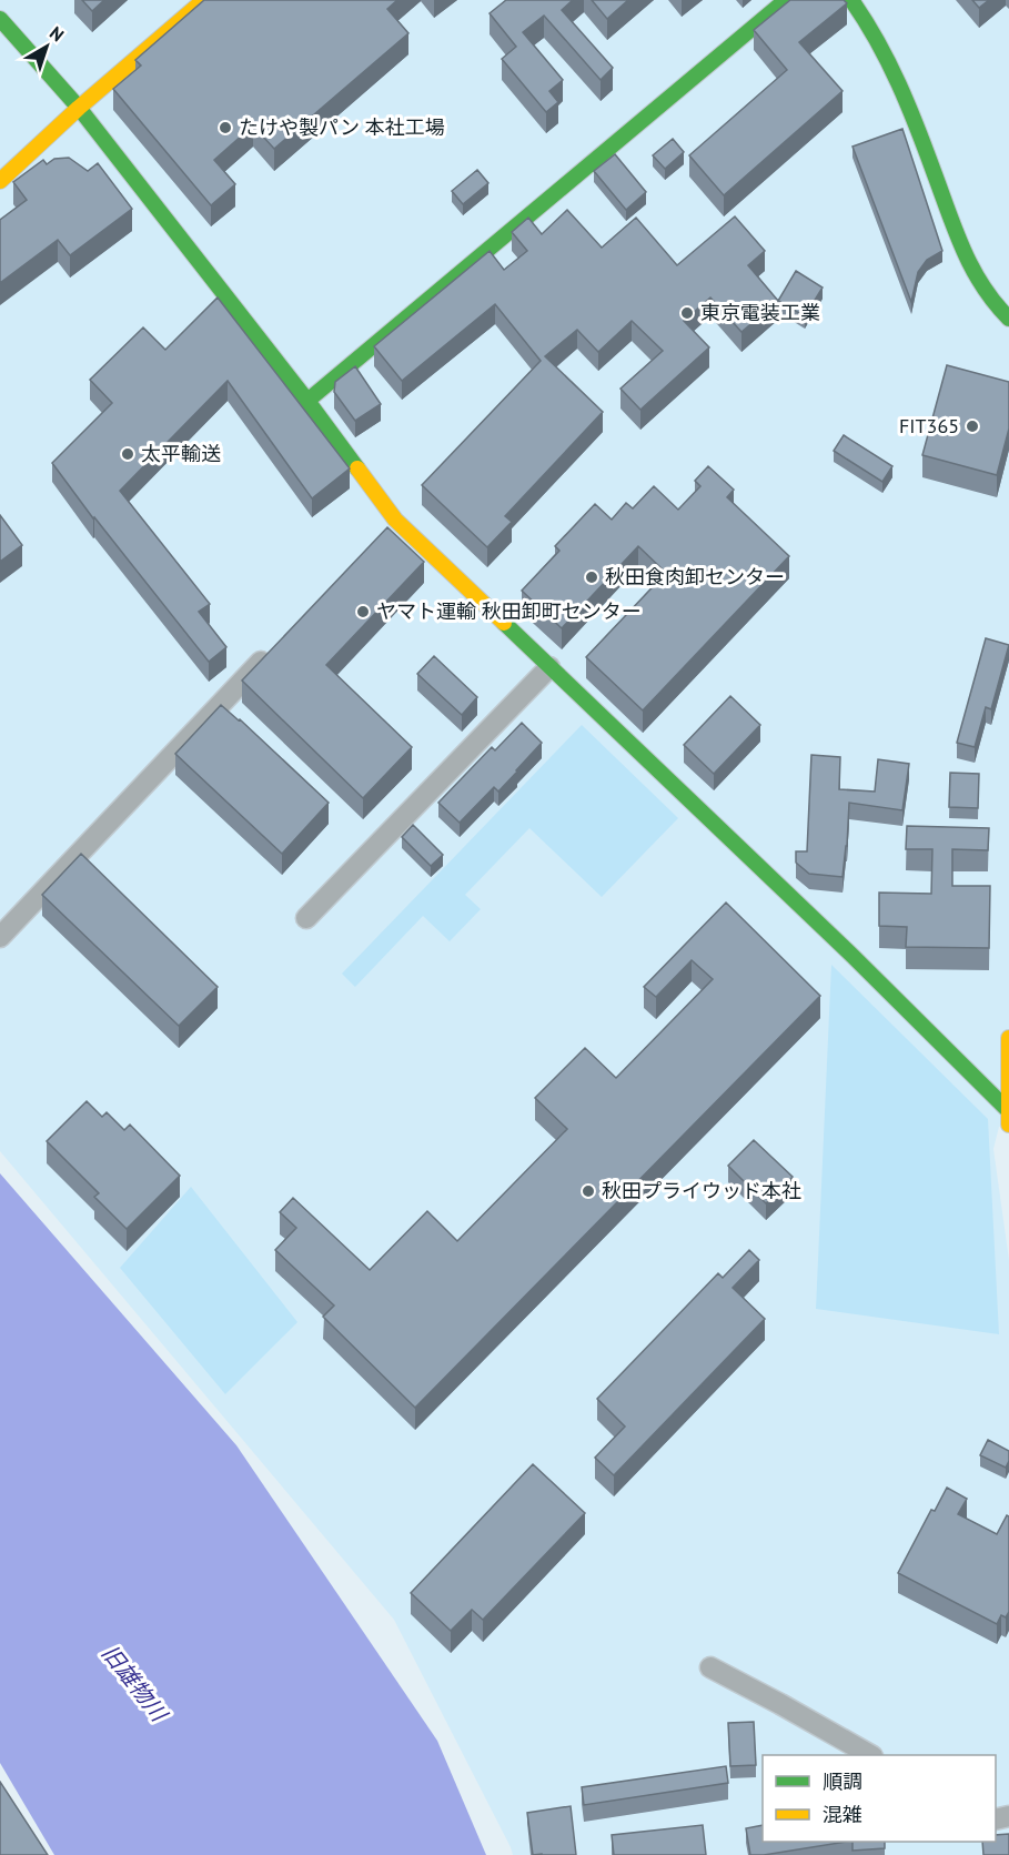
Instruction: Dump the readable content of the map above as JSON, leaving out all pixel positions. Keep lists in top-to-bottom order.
{
  "water": ["旧雄物川"],
  "places": [
    "たけや製パン 本社工場",
    "東京電装工業",
    "FIT365",
    "太平輸送",
    "秋田食肉卸センター",
    "ヤマト運輸 秋田卸町センター",
    "秋田プライウッド本社"
  ],
  "legend": ["順調", "混雑"],
  "north": "top right"
}
